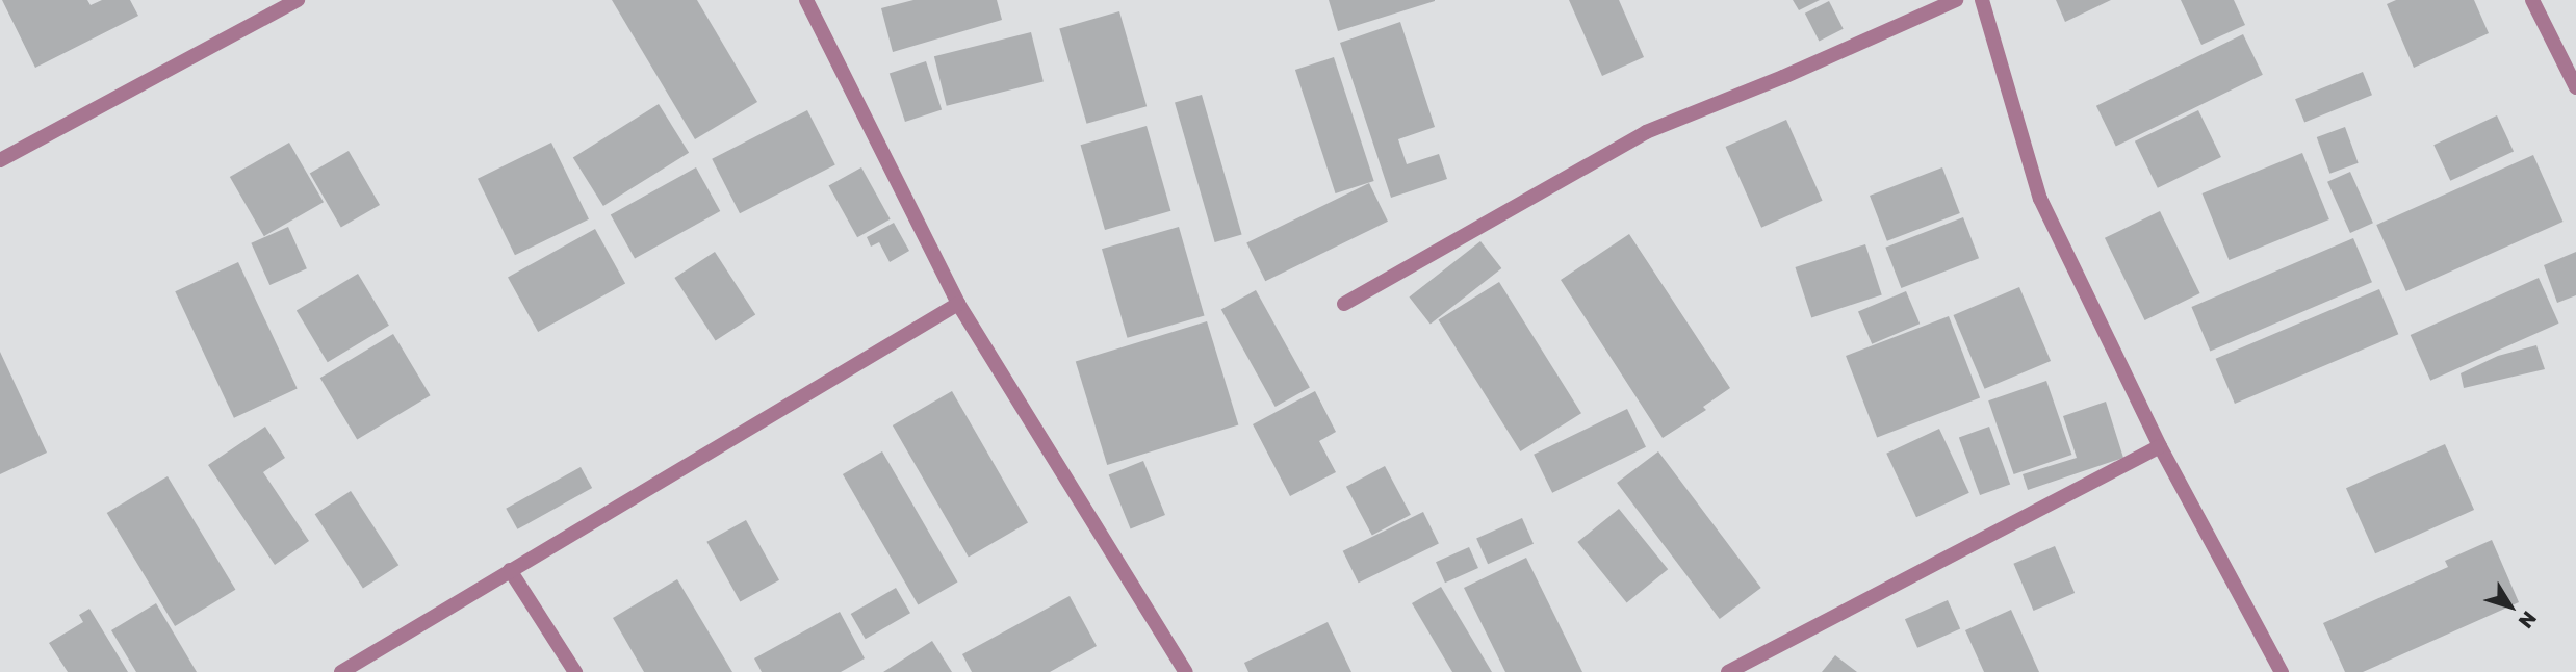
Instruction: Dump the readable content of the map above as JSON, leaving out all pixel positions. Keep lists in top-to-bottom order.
{
  "north": "bottom right"
}
